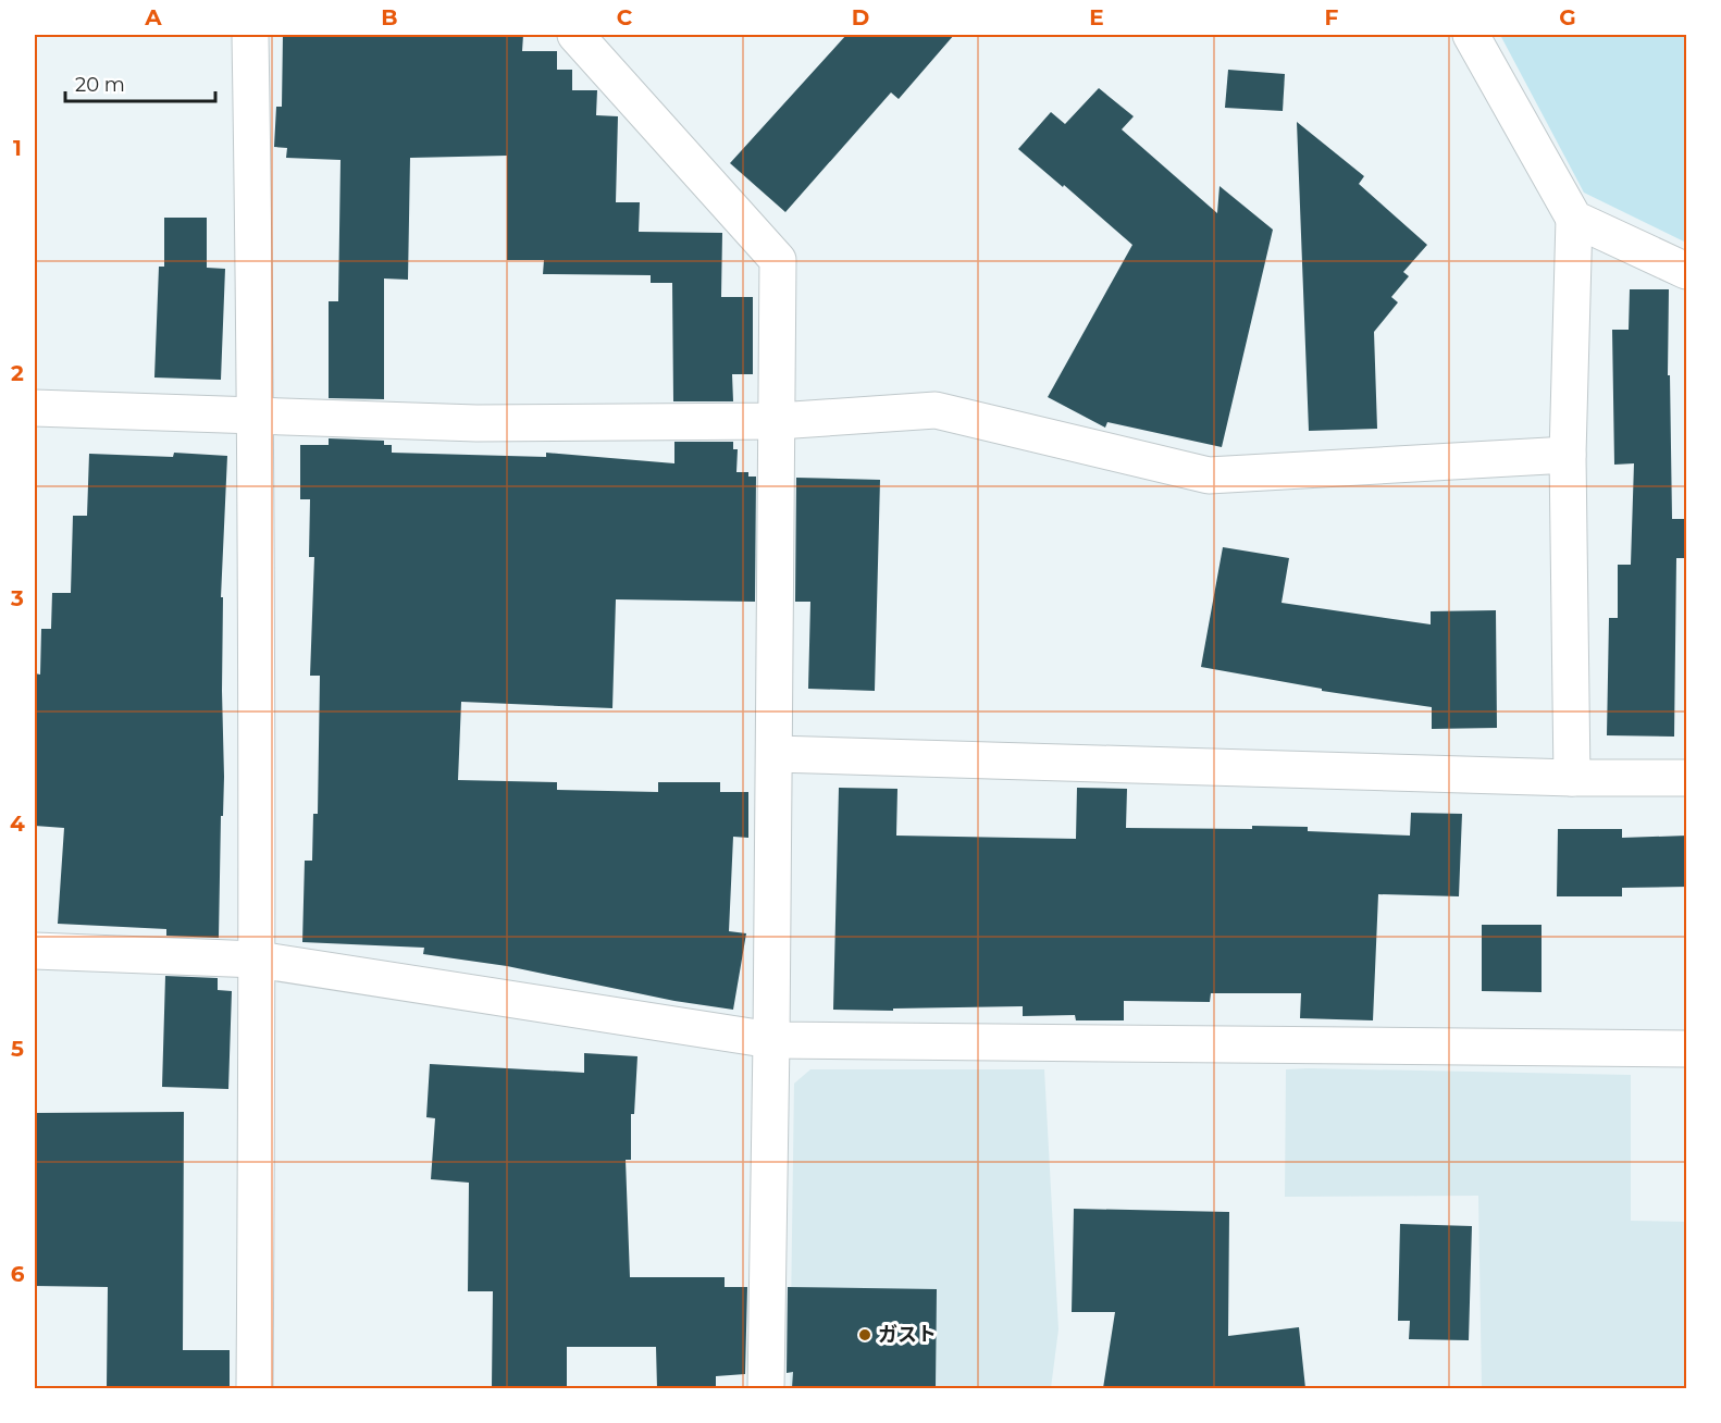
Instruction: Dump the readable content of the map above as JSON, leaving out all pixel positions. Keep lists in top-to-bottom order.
{
  "places": ["ガスト"],
  "scale_bar": "20 m",
  "grid": {
    "columns": [
      "A",
      "B",
      "C",
      "D",
      "E",
      "F",
      "G"
    ],
    "rows": [
      "1",
      "2",
      "3",
      "4",
      "5",
      "6"
    ]
  }
}
